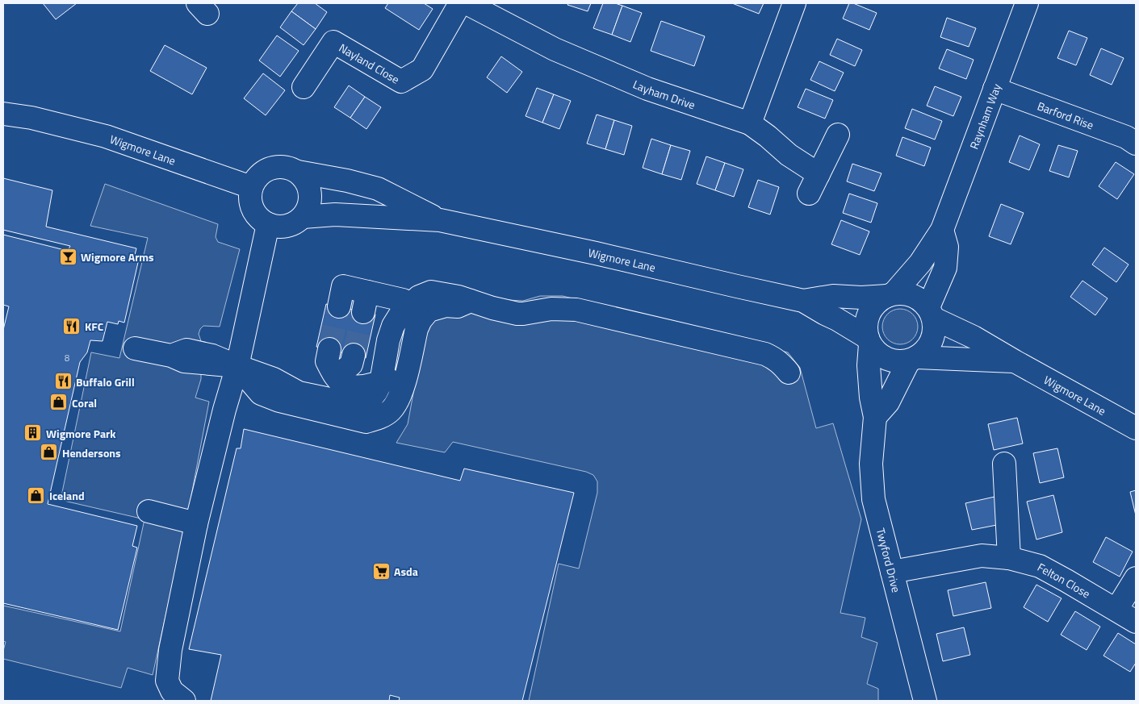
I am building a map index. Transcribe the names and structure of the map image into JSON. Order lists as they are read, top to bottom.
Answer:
{
  "streets": {
    "street": [
      "Nayland Close",
      "Layham Drive",
      "Barford Rise",
      "Raynham Way",
      "Wigmore Lane",
      "Twyford Drive",
      "Felton Close"
    ]
  },
  "crossings": [
    ["Barford Rise", "Raynham Way"],
    ["Raynham Way", "Wigmore Lane"],
    ["Raynham Way", "Twyford Drive"],
    ["Wigmore Lane", "Twyford Drive"],
    ["Twyford Drive", "Felton Close"]
  ],
  "places": {
    "bar": ["Wigmore Arms"],
    "restaurant": ["KFC", "Buffalo Grill"],
    "shop": ["Coral", "Hendersons", "Iceland"],
    "building": ["Wigmore Park"],
    "supermarket": ["Asda"]
  },
  "house_numbers": ["8"]
}
